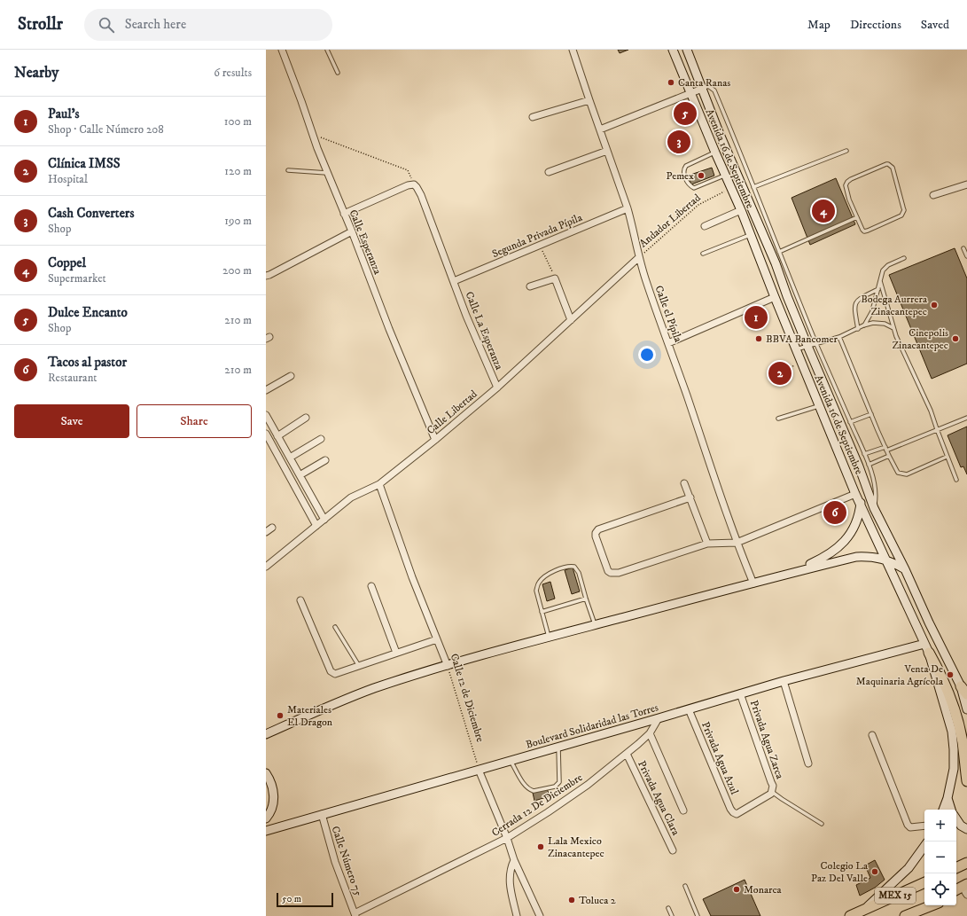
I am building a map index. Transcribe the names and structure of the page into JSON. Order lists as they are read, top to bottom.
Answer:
{
  "streets": {
    "main road": ["Avenida 16 de Septiembre", "Boulevard Solidaridad las Torres", "MEX 15"],
    "street": [
      "Segunda Privada Pípila",
      "Calle Esperanza",
      "Calle el Pípila",
      "Calle La Esperanza",
      "Calle Libertad",
      "Calle 12 de Diciembre",
      "Privada Agua Zarca",
      "Privada Agua Azul",
      "Privada Agua Clara",
      "Cerrada 12 De Diciembre",
      "Calle Número 75"
    ],
    "path": ["Andador Libertad"]
  },
  "crossings": [
    ["Avenida 16 de Septiembre", "Andador Libertad"],
    ["Avenida 16 de Septiembre", "Boulevard Solidaridad las Torres"],
    ["Andador Libertad", "Calle el Pípila"],
    ["Andador Libertad", "Calle Libertad"],
    ["Segunda Privada Pípila", "Calle el Pípila"],
    ["Segunda Privada Pípila", "Calle La Esperanza"],
    ["Calle Esperanza", "Calle Libertad"],
    ["Calle el Pípila", "Calle Libertad"],
    ["Calle La Esperanza", "Calle Libertad"],
    ["Calle Libertad", "Calle 12 de Diciembre"],
    ["Calle 12 de Diciembre", "Boulevard Solidaridad las Torres"],
    ["Boulevard Solidaridad las Torres", "Privada Agua Zarca"],
    ["Boulevard Solidaridad las Torres", "Privada Agua Azul"],
    ["Boulevard Solidaridad las Torres", "Cerrada 12 De Diciembre"],
    ["Boulevard Solidaridad las Torres", "Calle Número 75"],
    ["Privada Agua Zarca", "Privada Agua Azul"],
    ["Privada Agua Clara", "Cerrada 12 De Diciembre"],
    ["Cerrada 12 De Diciembre", "Calle Número 75"]
  ],
  "places": [
    "Canta Ranas",
    "Pemex",
    "Bodega Aurrera Zinacantepec",
    "BBVA Bancomer",
    "Cinepolis Zinacantepec",
    "Venta De Maquinaria Agrícola",
    "Materiales El Dragon",
    "Lala Mexico Zinacantepec",
    "Colegio La Paz Del Valle",
    "Monarca",
    "Toluca 2"
  ],
  "scale_bar": "50 m",
  "page": {
    "header": "Strollr",
    "search": "Search here",
    "nav": ["Map", "Directions", "Saved"],
    "heading": ["Nearby", "6 results"],
    "list": [
      {
        "mark": "1",
        "name": "Paul's",
        "note": "Shop · Calle Número 208",
        "value": "100 m"
      },
      {
        "mark": "2",
        "name": "Clínica IMSS",
        "note": "Hospital",
        "value": "120 m"
      },
      {
        "mark": "3",
        "name": "Cash Converters",
        "note": "Shop",
        "value": "190 m"
      },
      {
        "mark": "4",
        "name": "Coppel",
        "note": "Supermarket",
        "value": "200 m"
      },
      {
        "mark": "5",
        "name": "Dulce Encanto",
        "note": "Shop",
        "value": "210 m"
      },
      {
        "mark": "6",
        "name": "Tacos al pastor",
        "note": "Restaurant",
        "value": "210 m"
      }
    ],
    "pins": [
      "5",
      "3",
      "4",
      "1",
      "2",
      "6"
    ],
    "buttons": ["Save", "Share"],
    "map_buttons": ["+", "−"],
    "scale": "50 m"
  }
}
